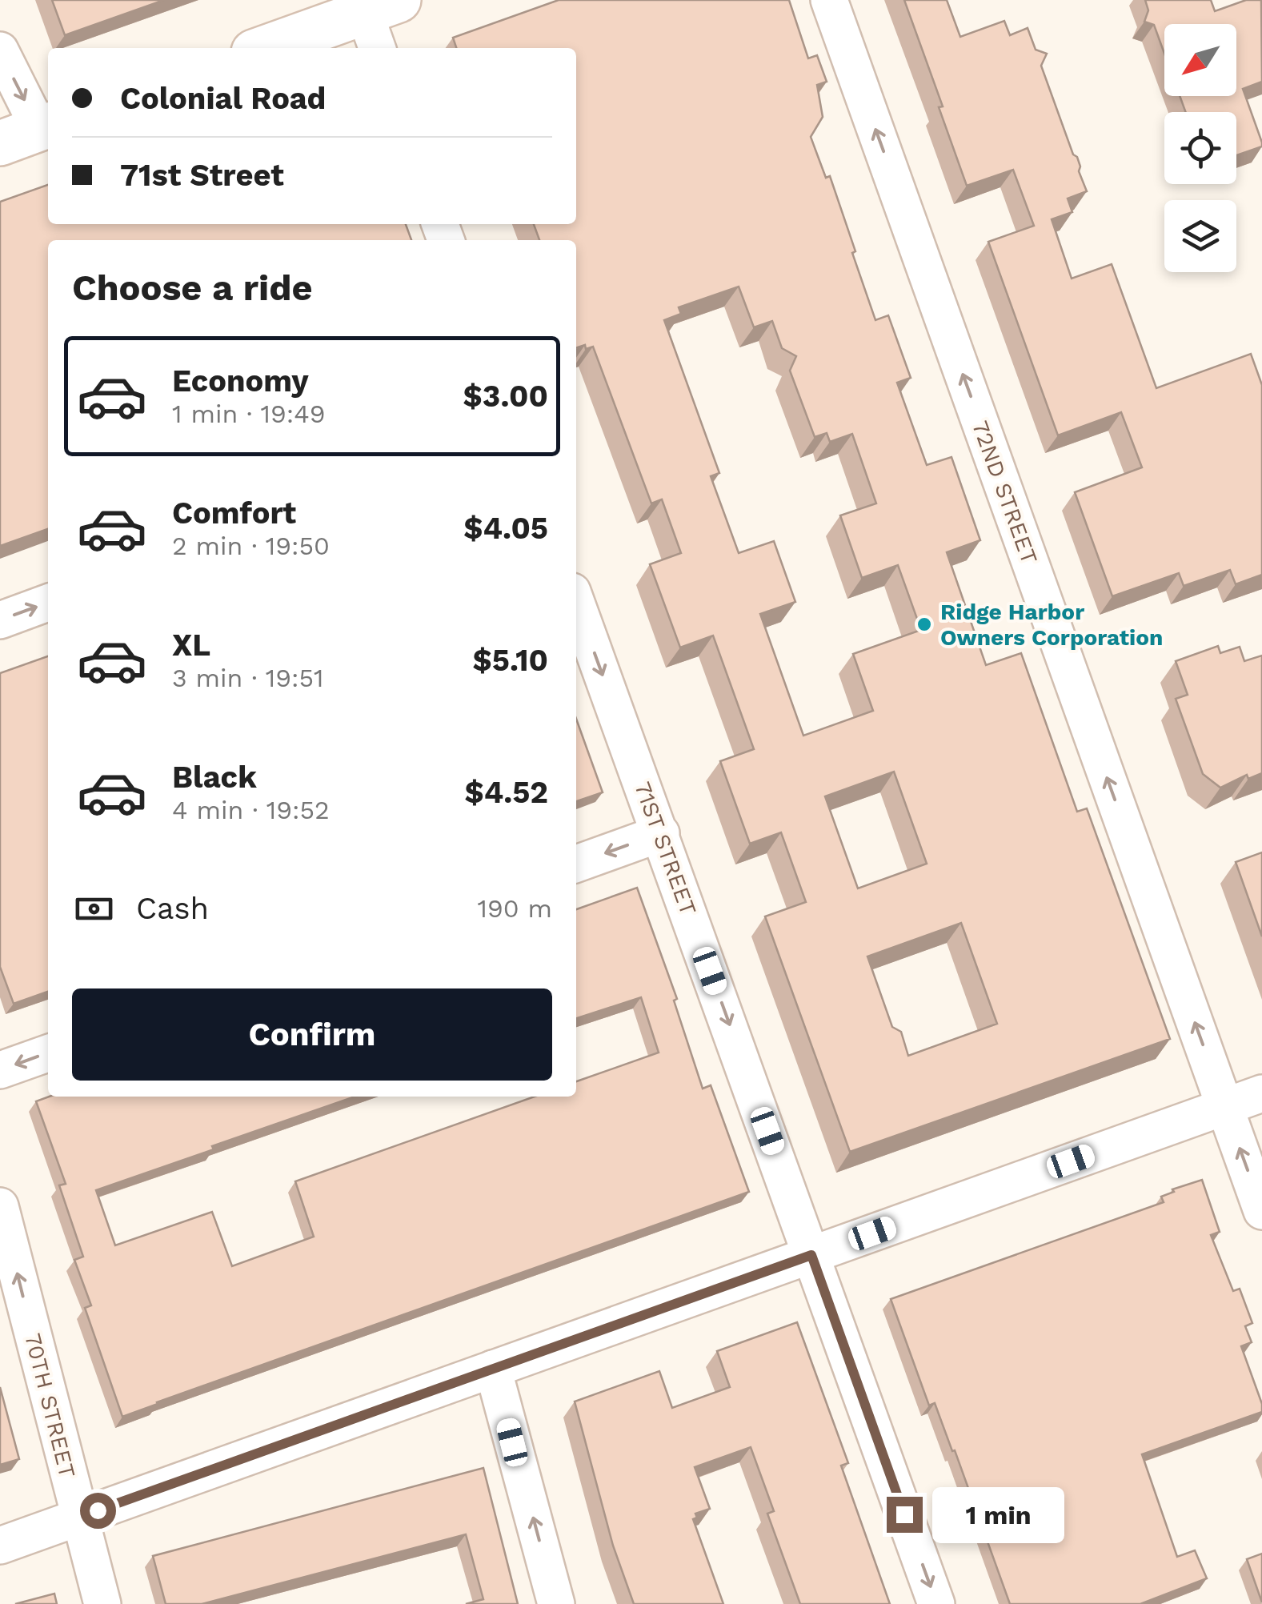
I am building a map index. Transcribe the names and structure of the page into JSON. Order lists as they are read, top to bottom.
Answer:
{
  "streets": {
    "street": ["72ND STREET", "71ST STREET", "70TH STREET"]
  },
  "one_way": ["72ND STREET", "71ST STREET", "70TH STREET"],
  "places": ["Ridge Harbor Owners Corporation"],
  "north": "bottom left",
  "page": {
    "banner": ["Colonial Road", "71st Street"],
    "heading": "Choose a ride",
    "list": [
      {
        "name": "Economy",
        "note": "1 min · 19:49",
        "value": "$3.00"
      },
      {
        "name": "Comfort",
        "note": "2 min · 19:50",
        "value": "$4.05"
      },
      {
        "name": "XL",
        "note": "3 min · 19:51",
        "value": "$5.10"
      },
      {
        "name": "Black",
        "note": "4 min · 19:52",
        "value": "$4.52"
      }
    ],
    "pay": ["Cash", "190 m"],
    "buttons": "Confirm",
    "bubble": "1 min"
  }
}
